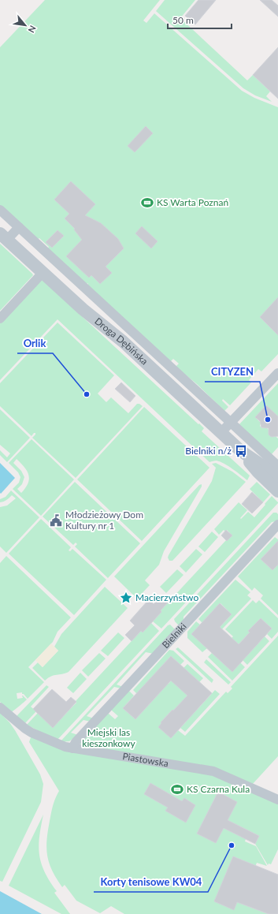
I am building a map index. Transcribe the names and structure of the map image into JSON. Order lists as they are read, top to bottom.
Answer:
{
  "streets": {
    "street": ["Droga Dębińska", "Bielniki", "Piastowska"]
  },
  "crossings": [
    ["Bielniki", "Piastowska"]
  ],
  "parks": ["Miejski las kieszonkowy"],
  "places": {
    "sports": ["KS Warta Poznań", "KS Czarna Kula"],
    "other": ["Orlik", "CITYZEN", "Korty tenisowe KW04"],
    "bus stop": ["Bielniki n/ż"],
    "public building": ["Młodzieżowy Dom Kultury nr 1"],
    "place": ["Macierzyństwo"]
  },
  "scale_bar": "50 m",
  "north": "bottom right"
}
